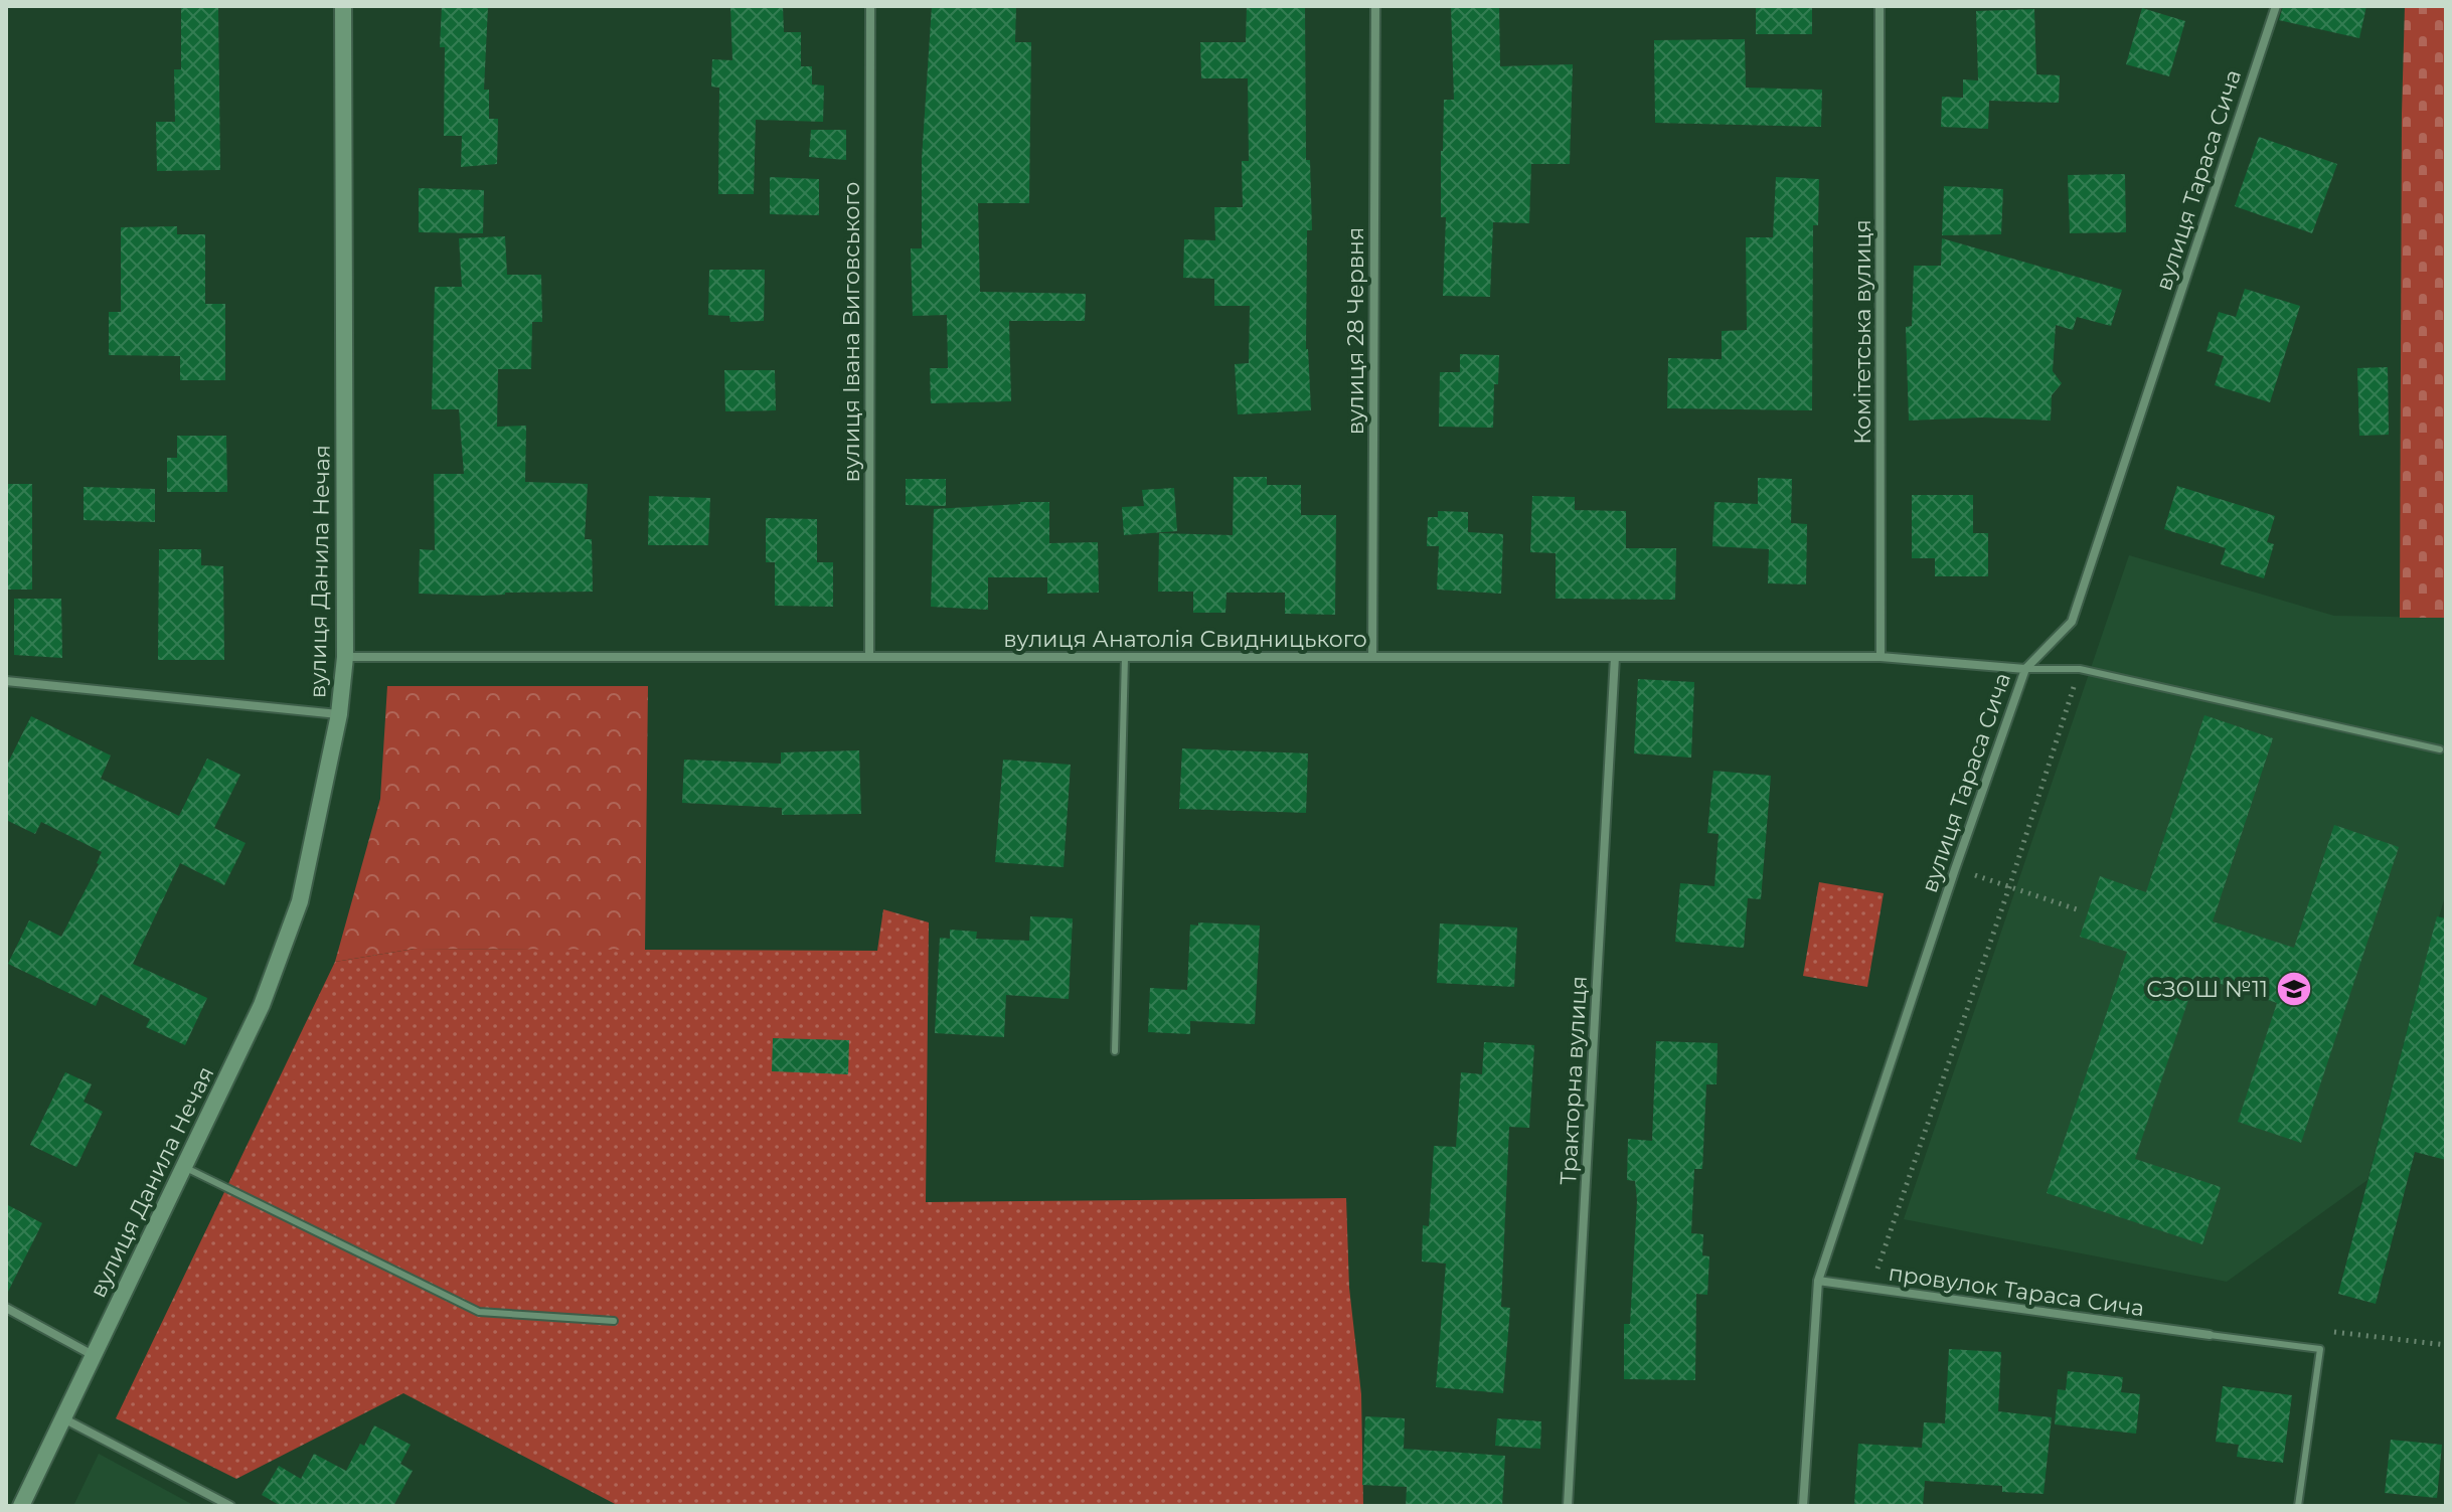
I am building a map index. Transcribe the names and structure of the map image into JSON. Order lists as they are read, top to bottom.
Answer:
{
  "streets": {
    "main road": ["вулиця Данила Нечая"],
    "street": [
      "вулиця Тараса Сича",
      "вулиця 28 Червня",
      "вулиця Івана Виговського",
      "Комітетська вулиця",
      "вулиця Анатолія Свидницького",
      "Тракторна вулиця",
      "провулок Тараса Сича"
    ]
  },
  "crossings": [
    ["вулиця Тараса Сича", "вулиця Анатолія Свидницького"],
    ["вулиця Тараса Сича", "провулок Тараса Сича"],
    ["вулиця 28 Червня", "вулиця Анатолія Свидницького"],
    ["вулиця Івана Виговського", "вулиця Анатолія Свидницького"],
    ["Комітетська вулиця", "вулиця Анатолія Свидницького"],
    ["вулиця Данила Нечая", "вулиця Анатолія Свидницького"],
    ["вулиця Анатолія Свидницького", "Тракторна вулиця"]
  ],
  "places": {
    "school or university": ["СЗОШ №11"]
  }
}
